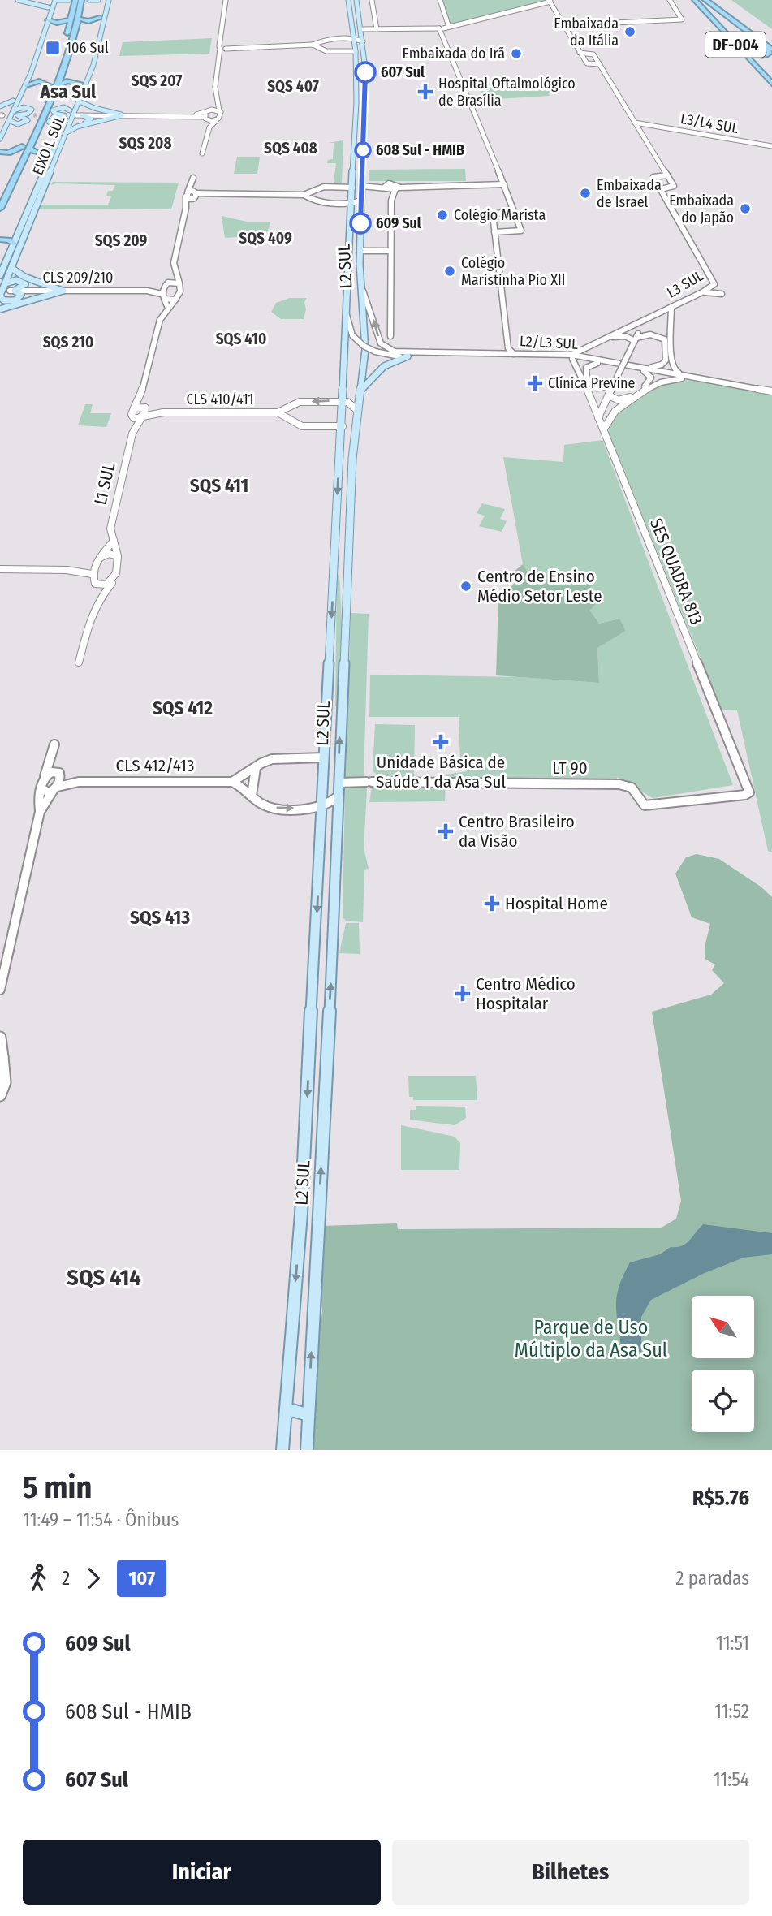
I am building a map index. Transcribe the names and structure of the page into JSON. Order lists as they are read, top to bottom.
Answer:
{
  "streets": {
    "highway": ["DF-004"],
    "main road": ["EIXO L SUL", "L2 SUL"],
    "street": [
      "L3/L4 SUL",
      "CLS 209/210",
      "L3 SUL",
      "L2/L3 SUL",
      "CLS 410/411",
      "L1 SUL",
      "SES QUADRA 813",
      "CLS 412/413",
      "LT 90"
    ]
  },
  "crossings": [
    ["L2 SUL", "L2/L3 SUL"],
    ["L2 SUL", "LT 90"],
    ["L3 SUL", "L2/L3 SUL"],
    ["L3 SUL", "SES QUADRA 813"],
    ["L2/L3 SUL", "SES QUADRA 813"],
    ["CLS 410/411", "L1 SUL"],
    ["SES QUADRA 813", "LT 90"]
  ],
  "districts": [
    "SQS 207",
    "SQS 407",
    "Asa Sul",
    "SQS 208",
    "SQS 408",
    "SQS 409",
    "SQS 209",
    "SQS 410",
    "SQS 210",
    "SQS 411",
    "SQS 412",
    "SQS 413",
    "SQS 414"
  ],
  "parks": ["Parque de Uso Múltiplo da Asa Sul"],
  "places": {
    "other": [
      "Embaixada da Itália",
      "Embaixada do Irã",
      "607 Sul",
      "608 Sul - HMIB",
      "Embaixada de Israel",
      "Embaixada do Japão",
      "Colégio Marista",
      "609 Sul",
      "Colégio Maristinha Pio XII",
      "Centro de Ensino Médio Setor Leste"
    ],
    "transit": ["106 Sul"],
    "health": [
      "Hospital Oftalmológico de Brasília",
      "Clínica Previne",
      "Unidade Básica de Saúde 1 da Asa Sul",
      "Centro Brasileiro da Visão",
      "Hospital Home",
      "Centro Médico Hospitalar"
    ]
  },
  "lines": ["bus line 107"],
  "north": "top left",
  "page": {
    "heading": ["5 min", "11:49 – 11:54 · Ônibus", "R$5.76"],
    "legs": ["2", "107", "2 paradas"],
    "list": [
      {
        "name": "609 Sul",
        "value": "11:51"
      },
      {
        "name": "608 Sul - HMIB",
        "value": "11:52"
      },
      {
        "name": "607 Sul",
        "value": "11:54"
      }
    ],
    "buttons": ["Iniciar", "Bilhetes"]
  }
}
